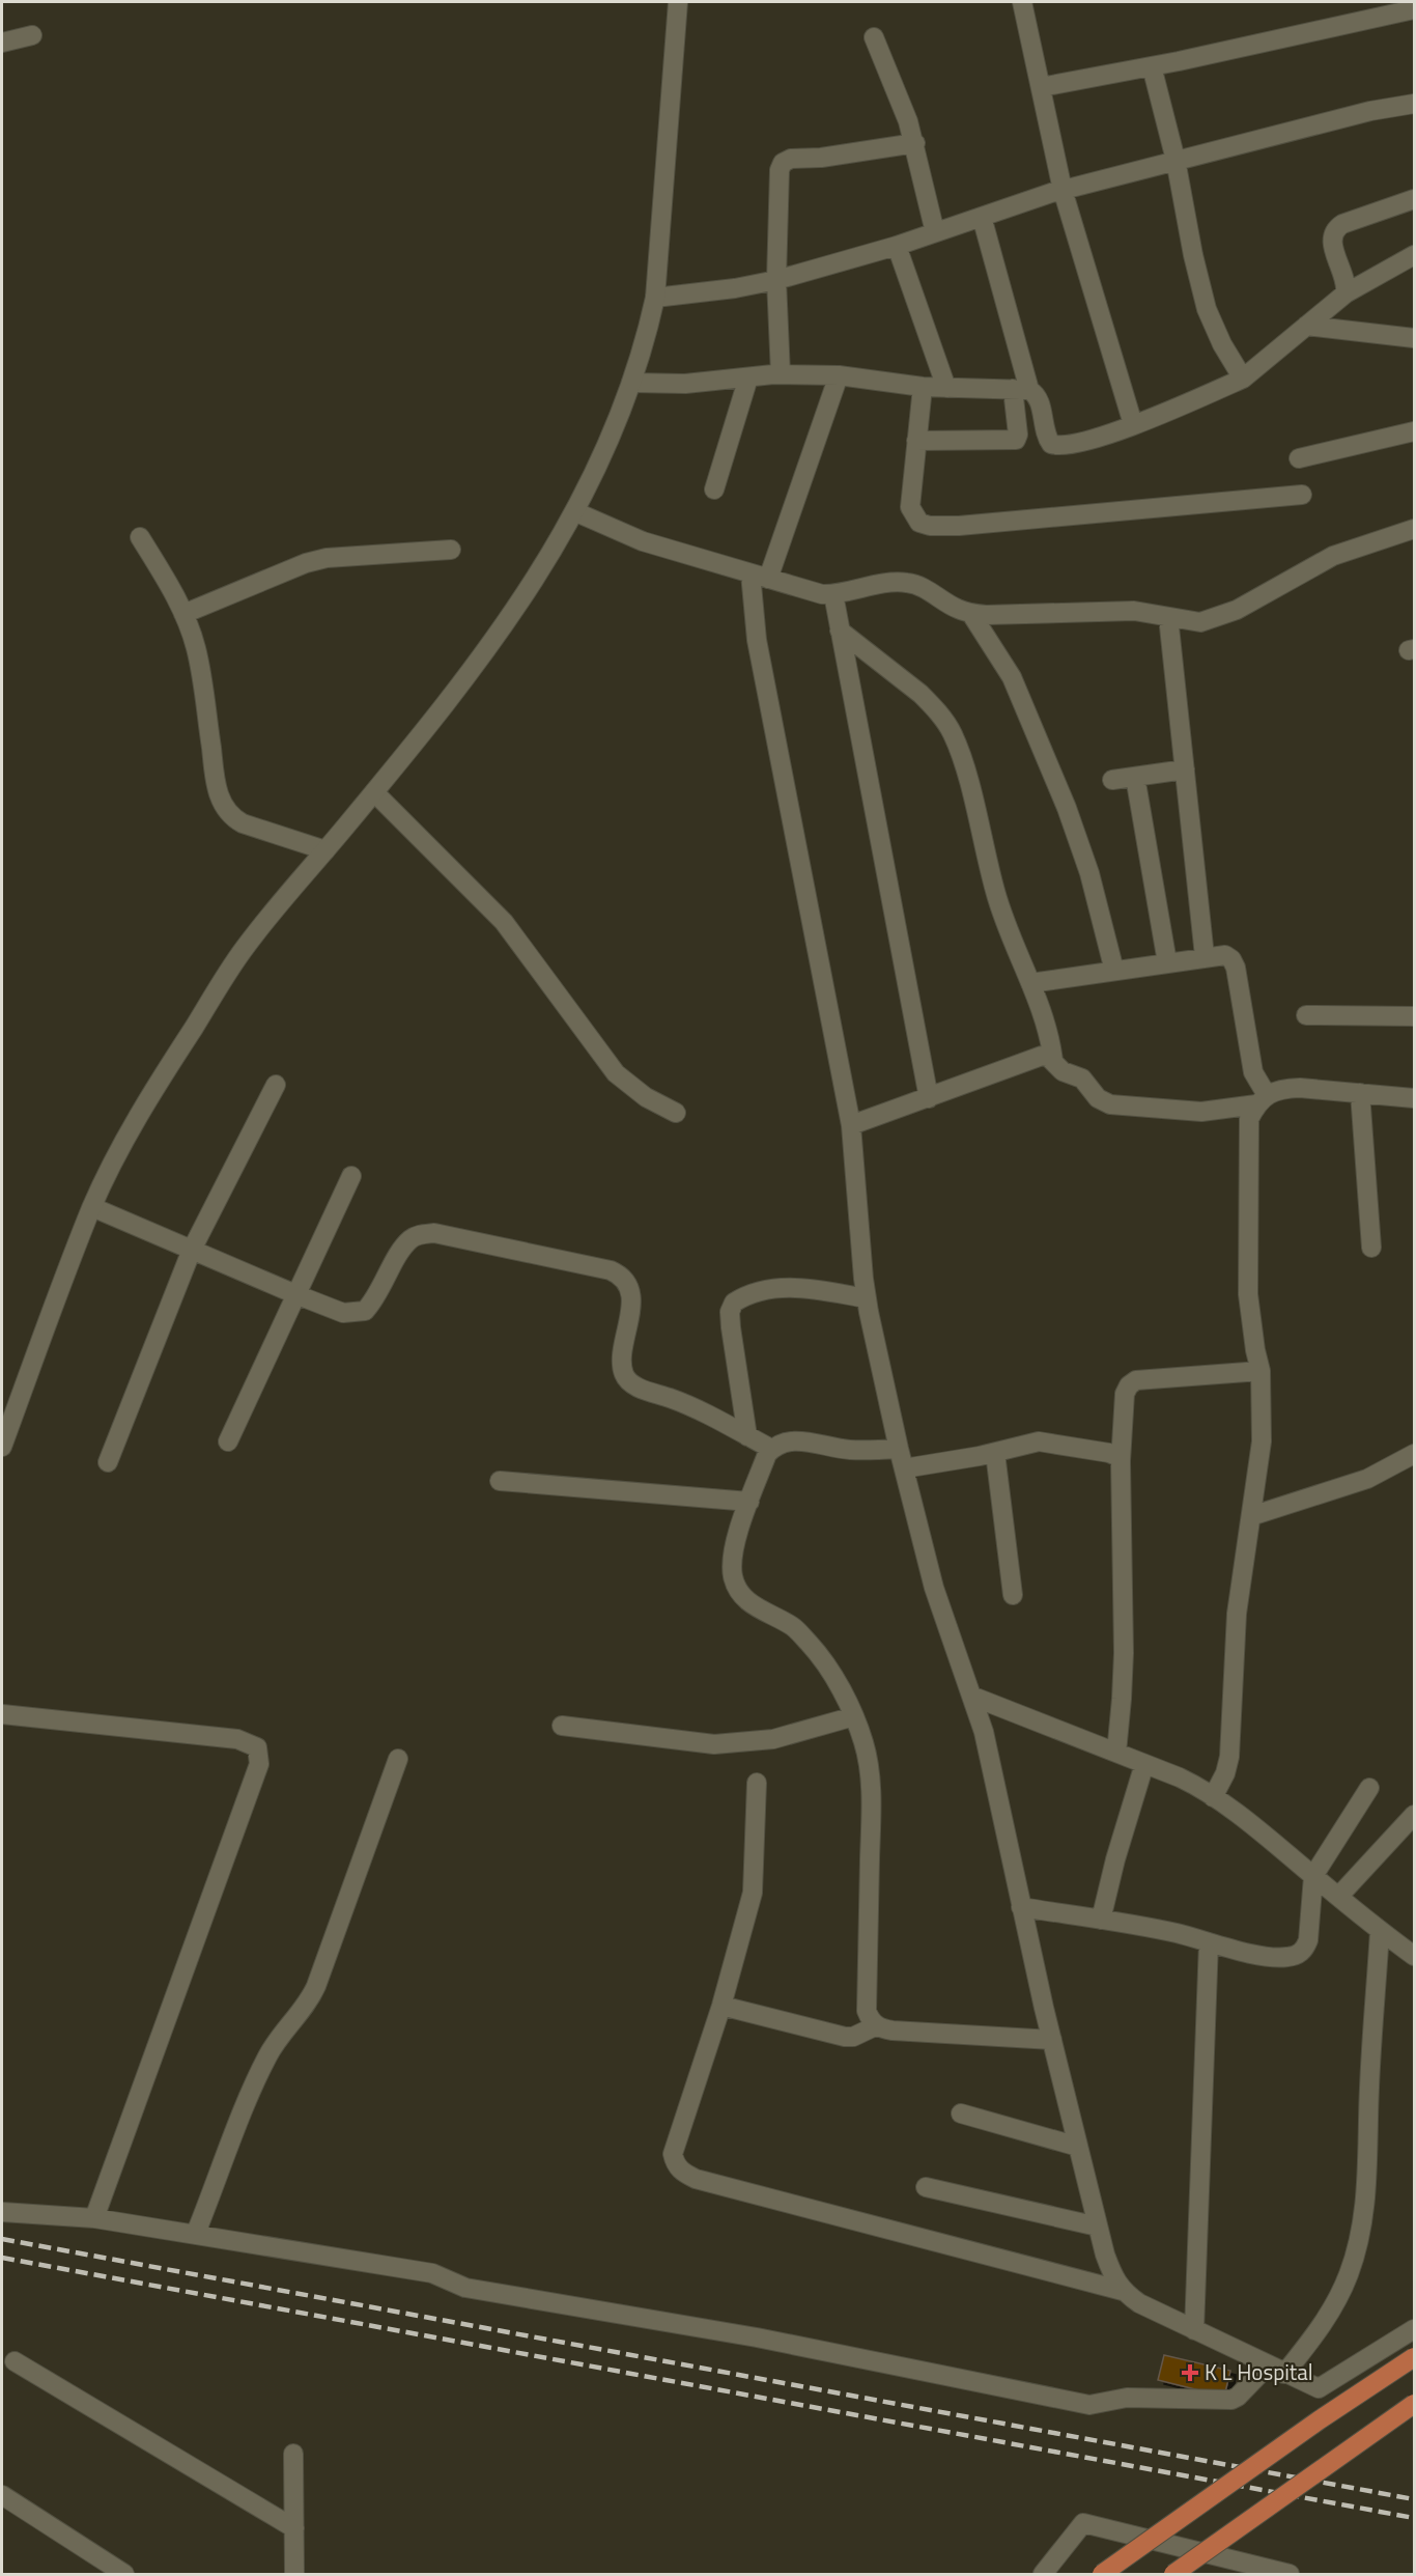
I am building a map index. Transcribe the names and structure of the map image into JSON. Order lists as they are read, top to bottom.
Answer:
{
  "places": {
    "health": ["K L Hospital"]
  }
}
